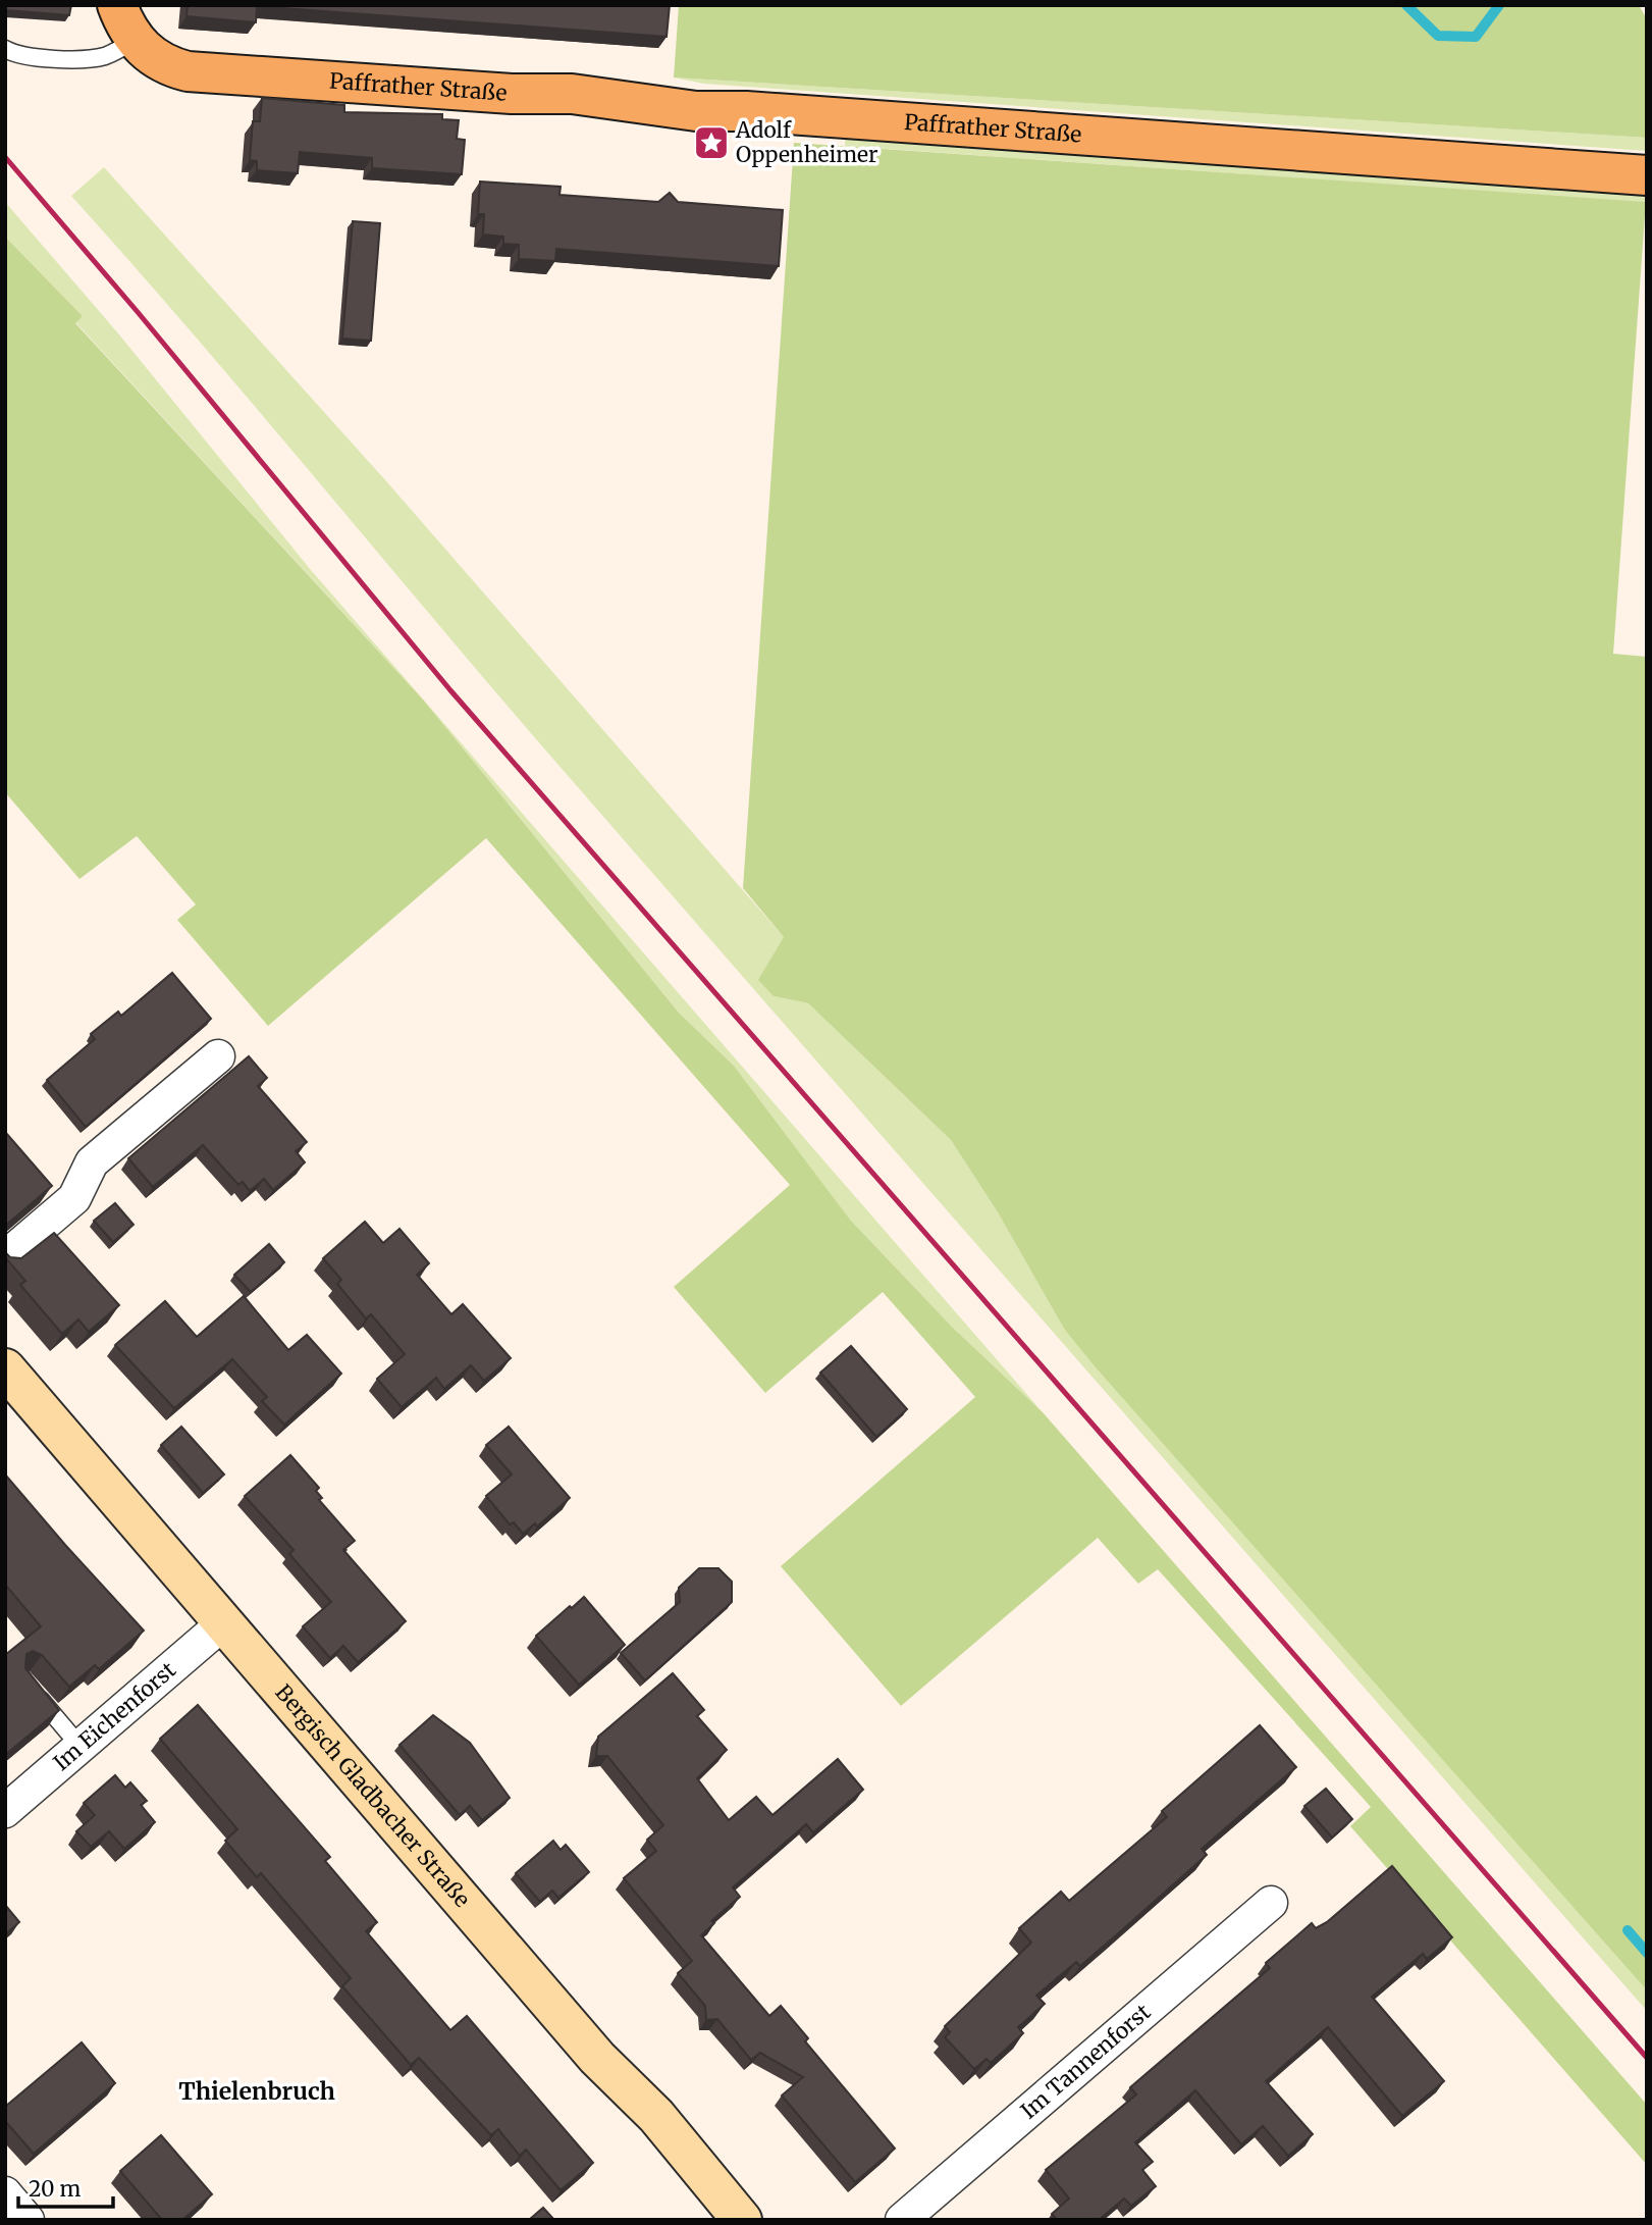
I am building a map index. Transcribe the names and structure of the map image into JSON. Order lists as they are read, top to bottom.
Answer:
{
  "streets": {
    "main road": ["Paffrather Straße", "Bergisch Gladbacher Straße"],
    "street": ["Im Eichenforst", "Im Tannenforst"]
  },
  "crossings": [
    ["Im Eichenforst", "Bergisch Gladbacher Straße"]
  ],
  "districts": ["Thielenbruch"],
  "places": {
    "place": ["Adolf Oppenheimer"]
  },
  "scale_bar": "20 m"
}
